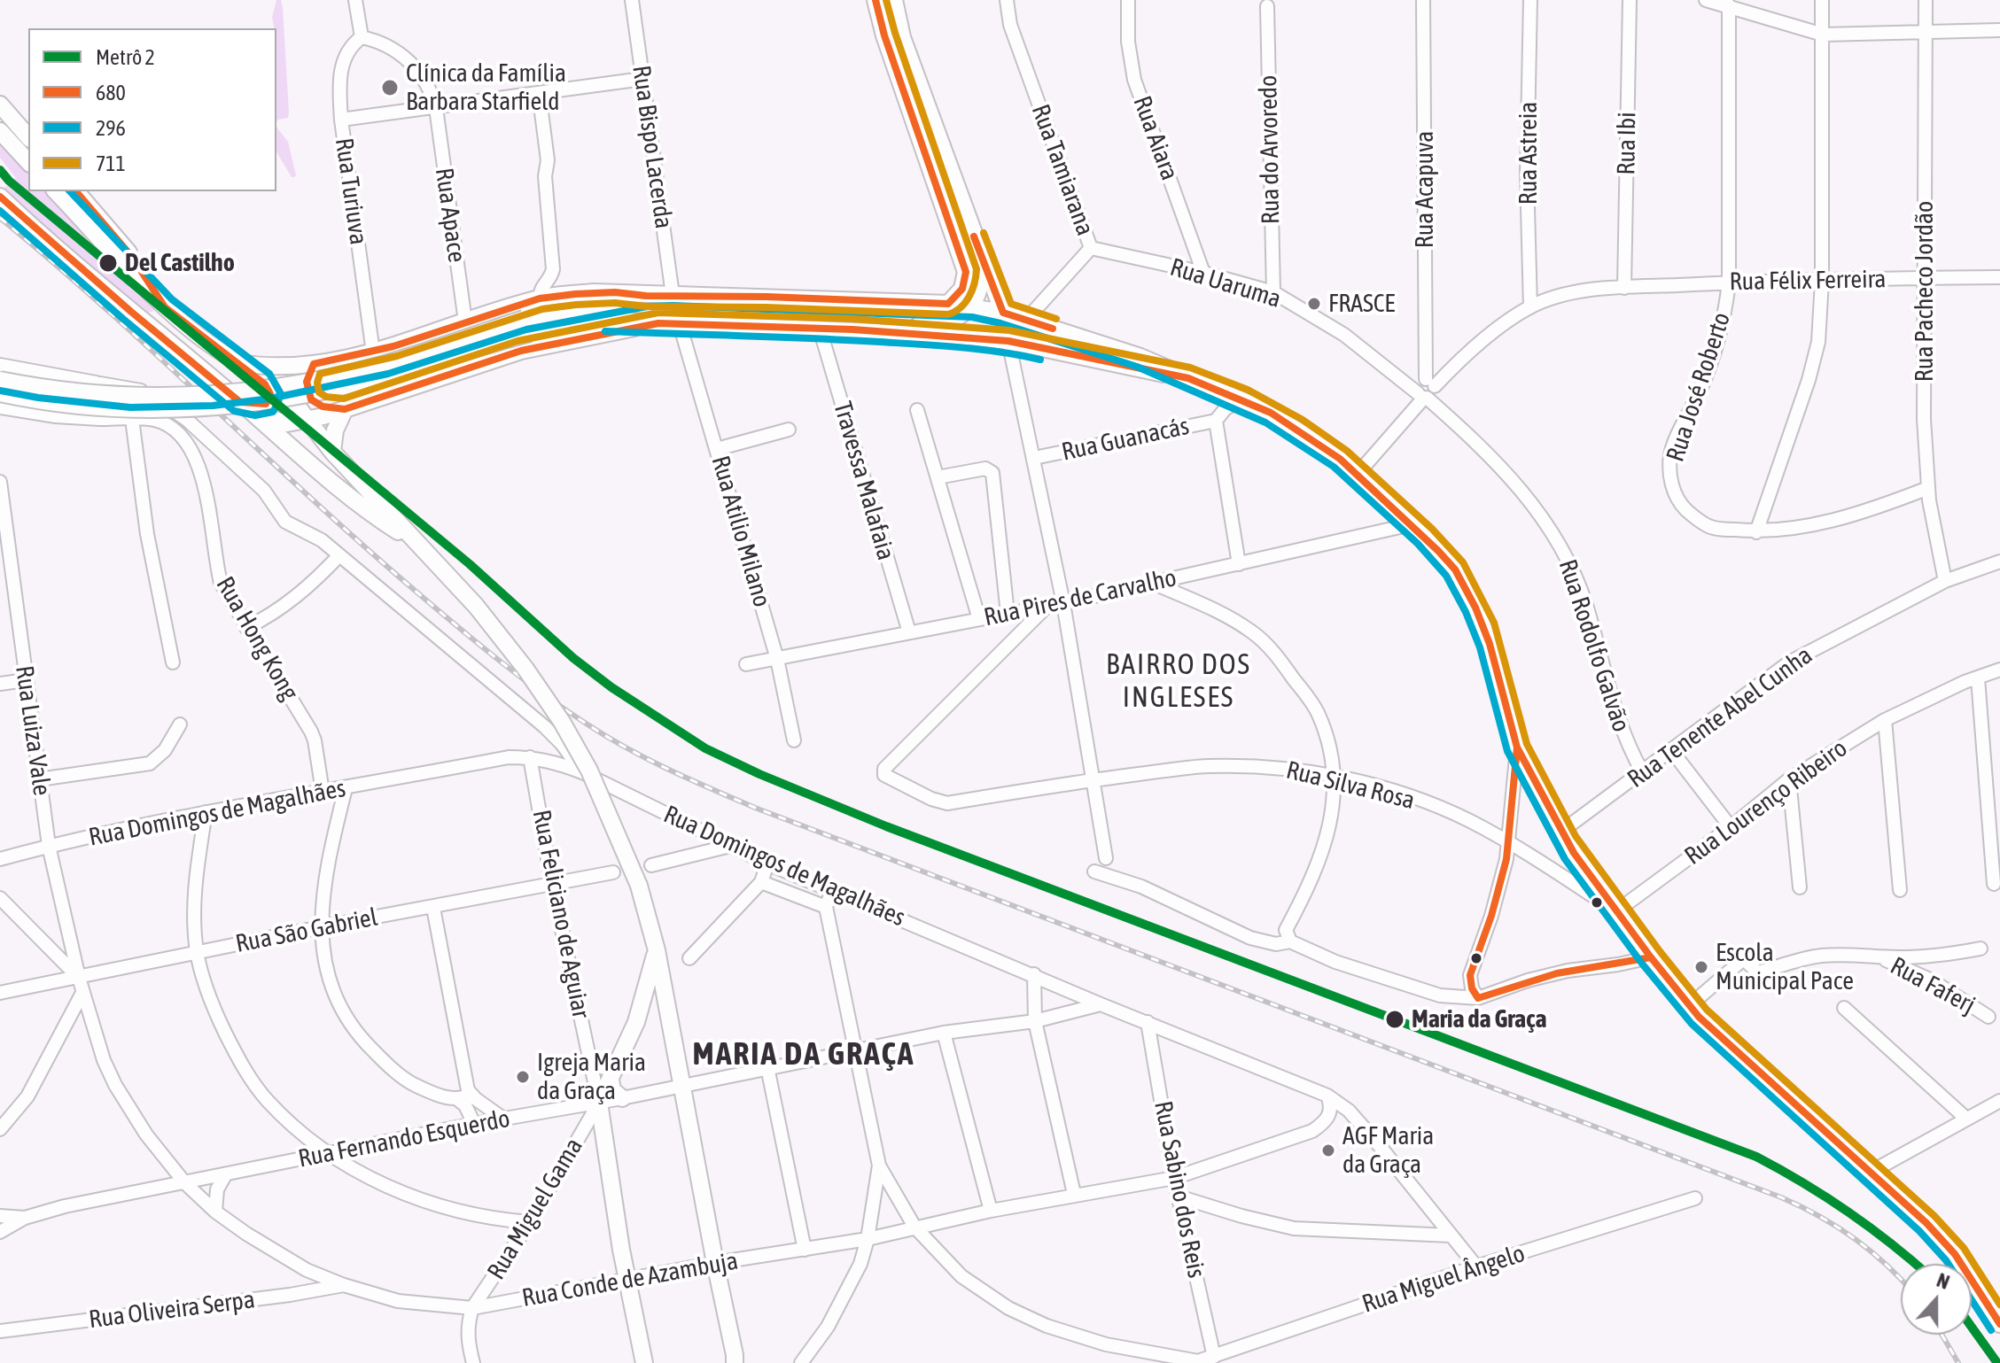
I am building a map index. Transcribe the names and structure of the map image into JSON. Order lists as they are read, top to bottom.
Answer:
{
  "streets": {
    "main road": ["Rua Feliciano de Aguiar", "Rua Miguel Gama"],
    "street": [
      "Rua Aiara",
      "Rua Ibi",
      "Rua Bispo Lacerda",
      "Rua do Arvoredo",
      "Rua Astreia",
      "Rua Tamiarana",
      "Rua Acapuva",
      "Rua Turiuva",
      "Rua Apace",
      "Rua Félix Ferreira",
      "Rua Uaruma",
      "Rua Pacheco Jordão",
      "Rua José Roberto",
      "Rua Guanacás",
      "Travessa Malafaia",
      "Rua Atilio Milano",
      "Rua Pires de Carvalho",
      "Rua Hong Kong",
      "Rua Rodolfo Galvão",
      "Rua Tenente Abel Cunha",
      "Rua Luiza Vale",
      "Rua Silva Rosa",
      "Rua Lourenço Ribeiro",
      "Rua Domingos de Magalhães",
      "Rua São Gabriel",
      "Rua Faferj",
      "Rua Fernando Esquerdo",
      "Rua Sabino dos Reis",
      "Rua Miguel Ângelo",
      "Rua Conde de Azambuja",
      "Rua Oliveira Serpa"
    ]
  },
  "crossings": [
    ["Rua Aiara", "Rua Uaruma"],
    ["Rua Ibi", "Rua Félix Ferreira"],
    ["Rua do Arvoredo", "Rua Uaruma"],
    ["Rua Astreia", "Rua Félix Ferreira"],
    ["Rua Tamiarana", "Rua Uaruma"],
    ["Rua Acapuva", "Rua Félix Ferreira"],
    ["Rua Turiuva", "Rua Apace"],
    ["Rua Félix Ferreira", "Rua Uaruma"],
    ["Rua Félix Ferreira", "Rua Pacheco Jordão"],
    ["Rua Félix Ferreira", "Rua José Roberto"],
    ["Rua Félix Ferreira", "Rua Rodolfo Galvão"],
    ["Rua Uaruma", "Rua Rodolfo Galvão"],
    ["Rua Pacheco Jordão", "Rua José Roberto"],
    ["Rua Pacheco Jordão", "Rua Tenente Abel Cunha"],
    ["Travessa Malafaia", "Rua Pires de Carvalho"],
    ["Rua Atilio Milano", "Rua Pires de Carvalho"],
    ["Rua Pires de Carvalho", "Rua Silva Rosa"],
    ["Rua Hong Kong", "Rua Domingos de Magalhães"],
    ["Rua Rodolfo Galvão", "Rua Tenente Abel Cunha"],
    ["Rua Luiza Vale", "Rua Domingos de Magalhães"],
    ["Rua Luiza Vale", "Rua São Gabriel"],
    ["Rua Luiza Vale", "Rua Conde de Azambuja"],
    ["Rua Silva Rosa", "Rua Lourenço Ribeiro"],
    ["Rua Domingos de Magalhães", "Rua Feliciano de Aguiar"],
    ["Rua Domingos de Magalhães", "Rua Fernando Esquerdo"],
    ["Rua Domingos de Magalhães", "Rua Sabino dos Reis"],
    ["Rua Domingos de Magalhães", "Rua Miguel Ângelo"],
    ["Rua Domingos de Magalhães", "Rua Conde de Azambuja"],
    ["Rua Feliciano de Aguiar", "Rua São Gabriel"],
    ["Rua Feliciano de Aguiar", "Rua Fernando Esquerdo"],
    ["Rua Feliciano de Aguiar", "Rua Miguel Gama"],
    ["Rua Feliciano de Aguiar", "Rua Conde de Azambuja"],
    ["Rua São Gabriel", "Rua Conde de Azambuja"],
    ["Rua Fernando Esquerdo", "Rua Miguel Gama"],
    ["Rua Fernando Esquerdo", "Rua Conde de Azambuja"],
    ["Rua Sabino dos Reis", "Rua Miguel Ângelo"],
    ["Rua Sabino dos Reis", "Rua Conde de Azambuja"],
    ["Rua Miguel Gama", "Rua Conde de Azambuja"],
    ["Rua Conde de Azambuja", "Rua Oliveira Serpa"]
  ],
  "districts": ["BAIRRO DOS INGLESES", "MARIA DA GRAÇA"],
  "places": [
    "Clínica da Família Barbara Starfield",
    "Del Castilho",
    "FRASCE",
    "Escola Municipal Pace",
    "Maria da Graça",
    "Igreja Maria da Graça",
    "AGF Maria da Graça"
  ],
  "lines": [
    "transit line 680",
    "transit line 711",
    "metro line 2",
    "transit line 296"
  ],
  "legend": [
    "Metrô 2",
    "680",
    "296",
    "711"
  ],
  "north": "top"
}
